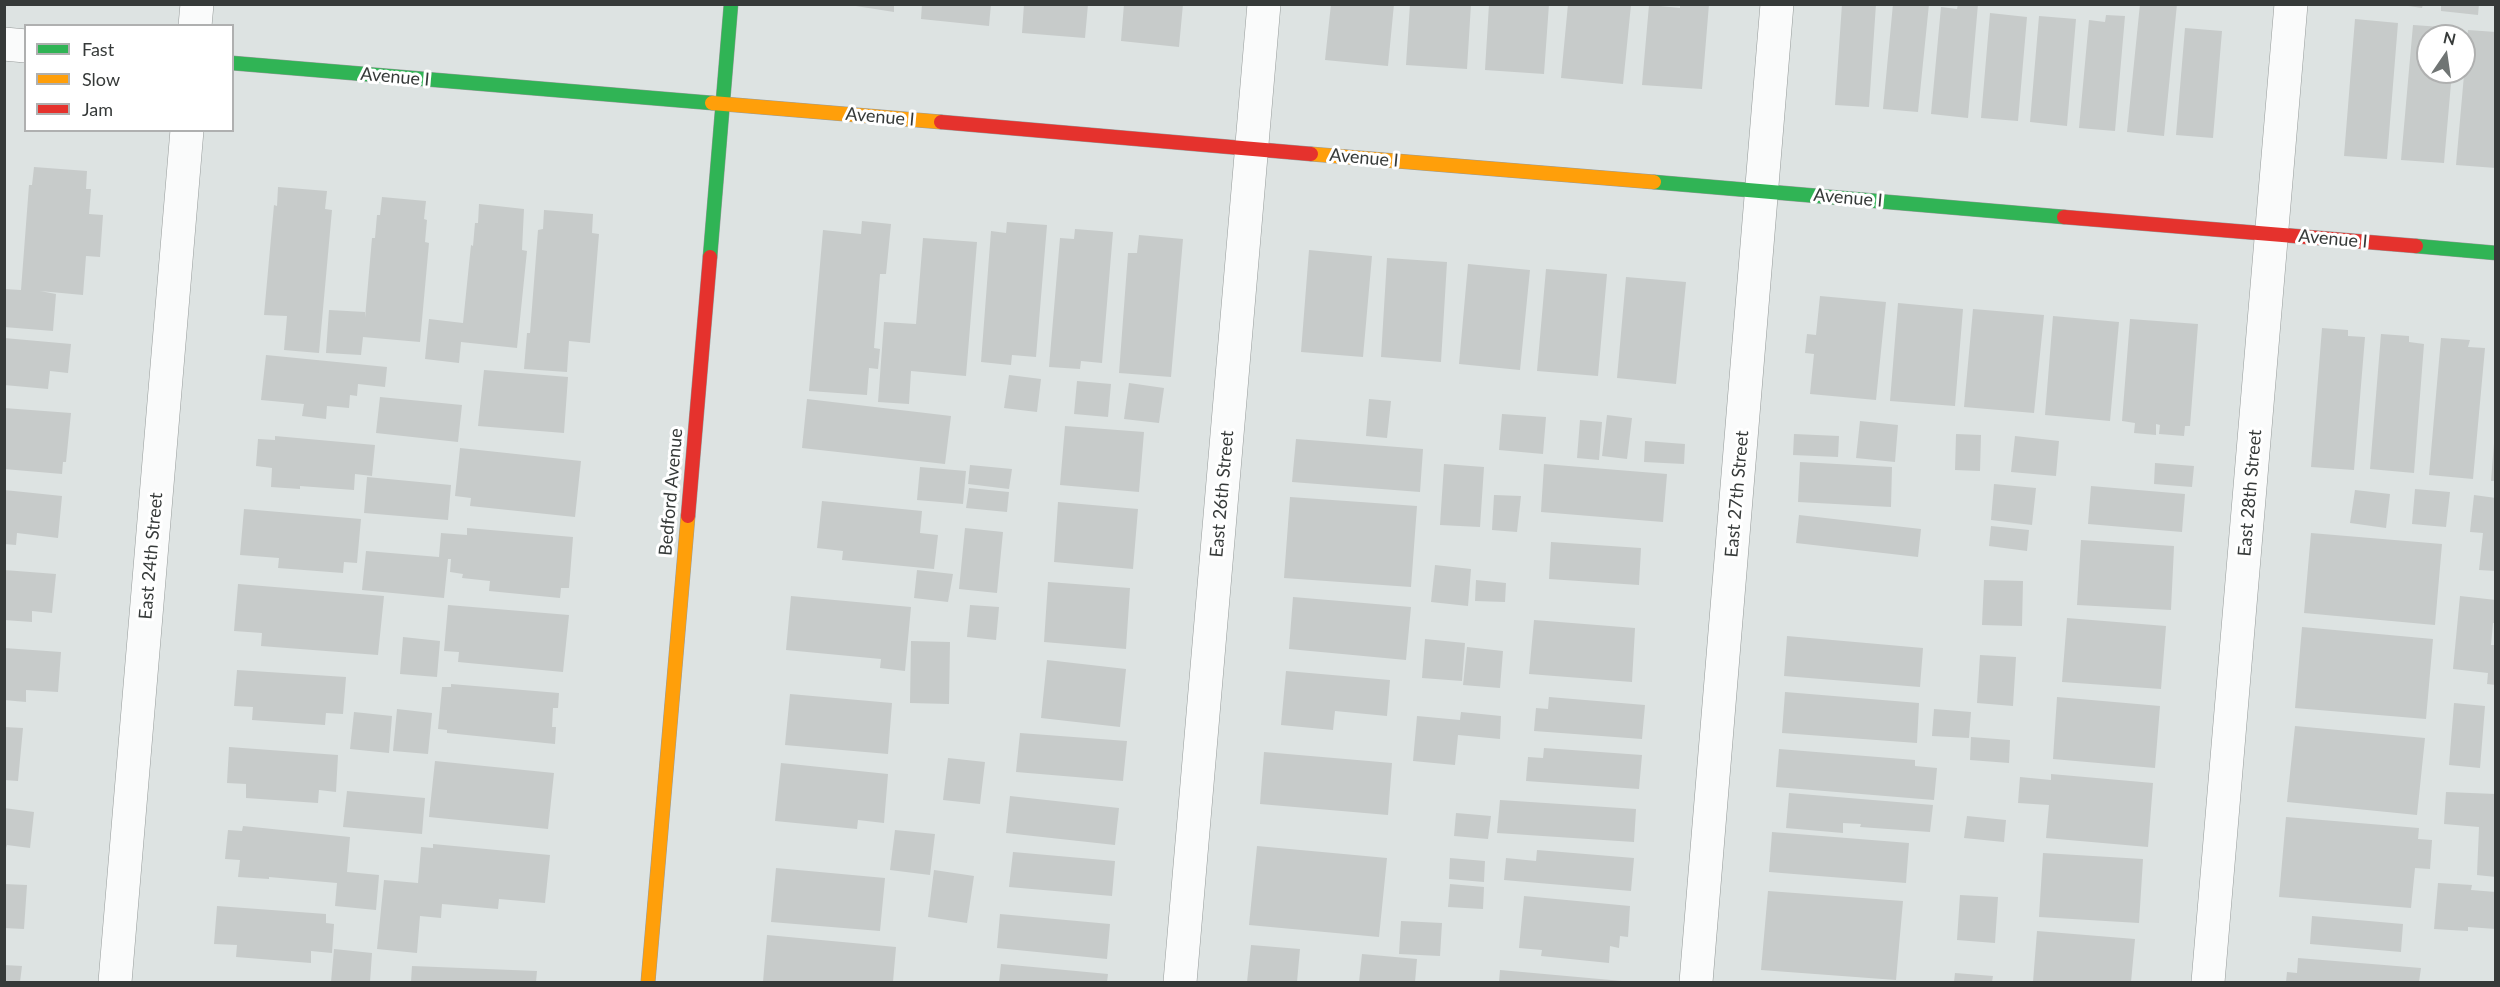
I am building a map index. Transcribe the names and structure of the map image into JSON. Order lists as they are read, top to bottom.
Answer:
{
  "streets": {
    "street": [
      "Avenue I",
      "Bedford Avenue",
      "East 28th Street",
      "East 26th Street",
      "East 27th Street",
      "East 24th Street"
    ]
  },
  "crossings": [
    ["Avenue I", "Bedford Avenue"],
    ["Avenue I", "East 28th Street"],
    ["Avenue I", "East 26th Street"],
    ["Avenue I", "East 27th Street"]
  ],
  "legend": ["Fast", "Slow", "Jam"],
  "north": "top"
}
